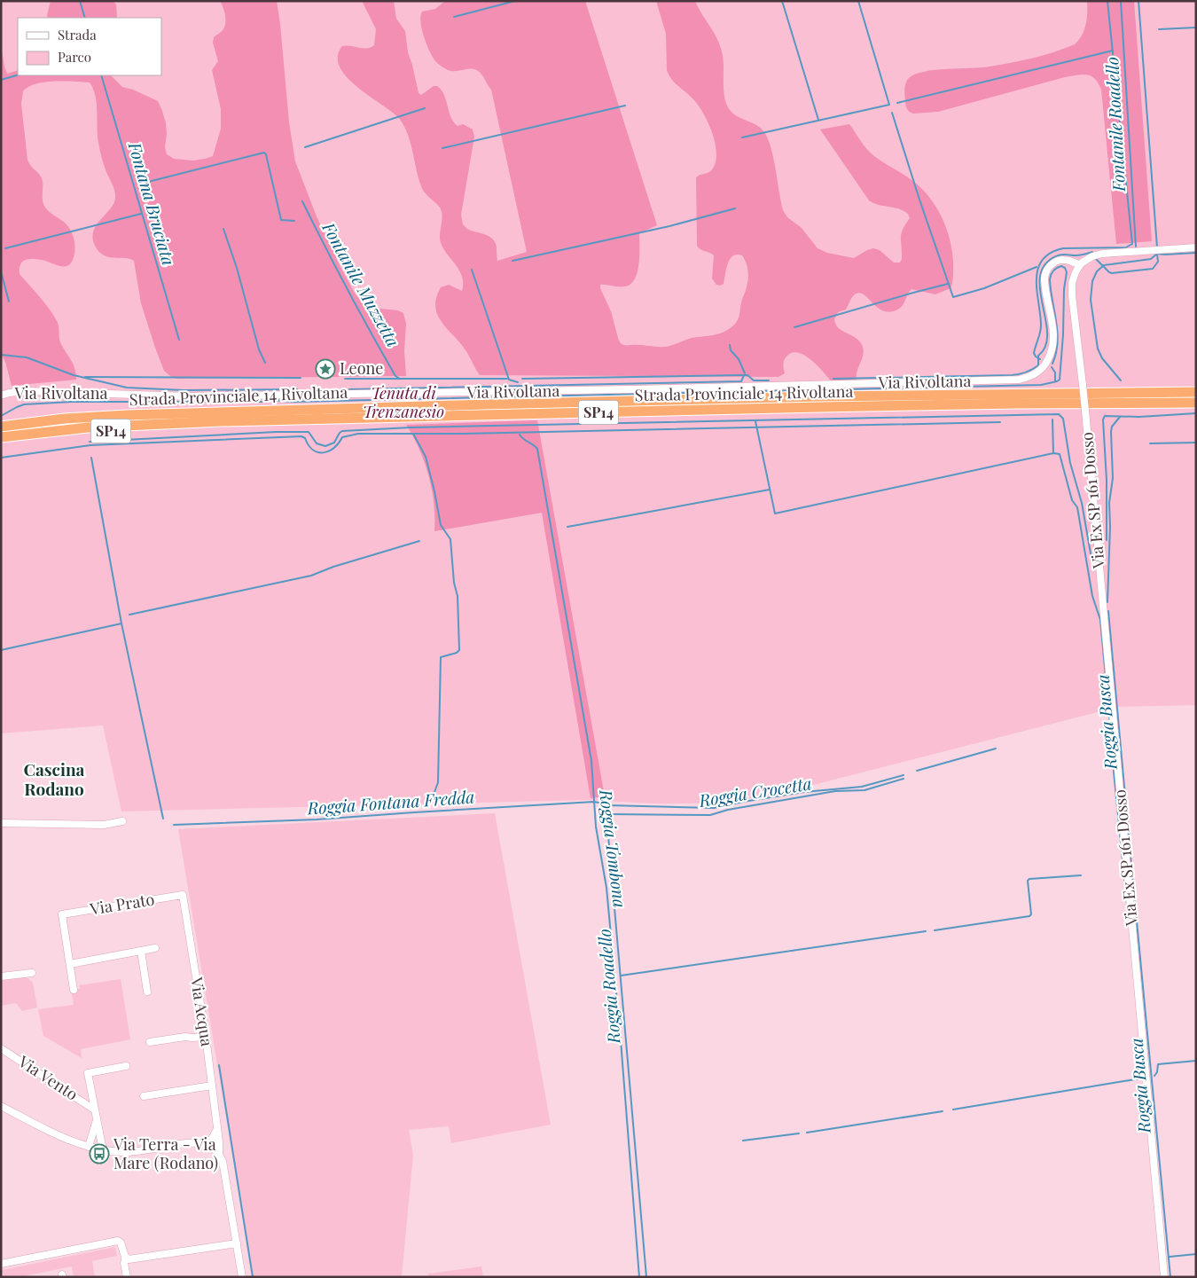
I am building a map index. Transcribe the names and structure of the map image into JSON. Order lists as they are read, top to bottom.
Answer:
{
  "streets": {
    "highway": ["Strada Provinciale 14 Rivoltana", "SP14"],
    "street": [
      "Via Rivoltana",
      "Via Ex SP 161 Dosso",
      "Via Prato",
      "Via Acqua",
      "Via Vento"
    ]
  },
  "crossings": [
    ["Via Rivoltana", "Via Ex SP 161 Dosso"],
    ["Strada Provinciale 14 Rivoltana", "SP14"],
    ["Via Prato", "Via Acqua"]
  ],
  "districts": ["Cascina Rodano"],
  "water": [
    "Fontanile Roadello",
    "Fontana Bruciata",
    "Fontanile Muzzetta",
    "Roggia Busca",
    "Roggia Crocetta",
    "Roggia Fontana Fredda",
    "Roggia Tombona",
    "Roggia Roadello"
  ],
  "parks": ["Tenuta di Trenzanesio"],
  "places": {
    "place": ["Leone"],
    "bus stop": ["Via Terra - Via Mare (Rodano)"]
  },
  "legend": ["Strada", "Parco"]
}
